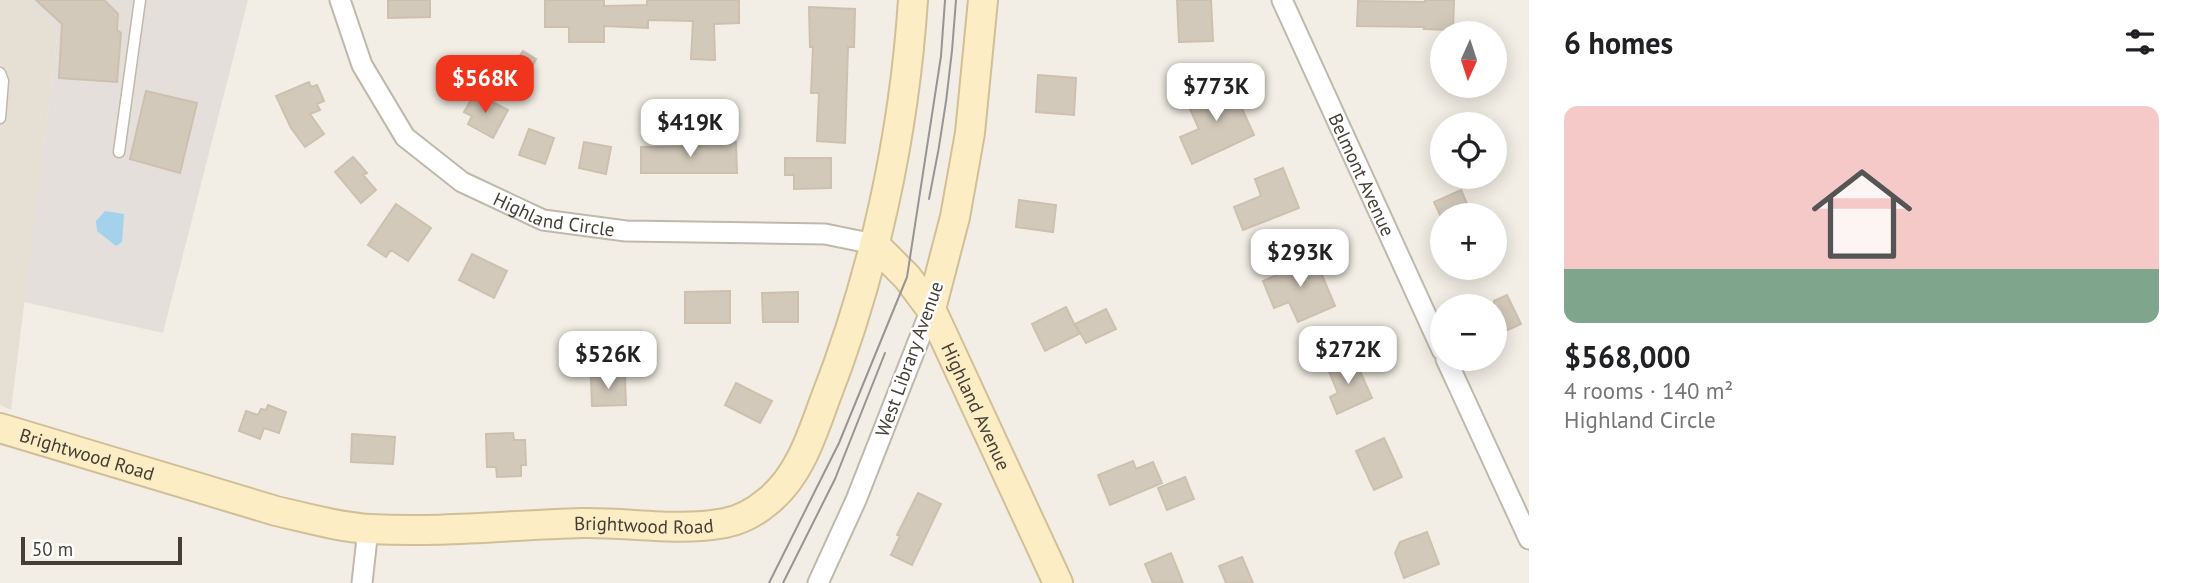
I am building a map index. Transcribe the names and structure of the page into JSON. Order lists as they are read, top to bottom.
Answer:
{
  "streets": {
    "street": [
      "Belmont Avenue",
      "Highland Circle",
      "West Library Avenue",
      "Highland Avenue",
      "Brightwood Road"
    ]
  },
  "crossings": [
    ["Highland Circle", "Highland Avenue"],
    ["Highland Circle", "Brightwood Road"],
    ["West Library Avenue", "Highland Avenue"],
    ["Highland Avenue", "Brightwood Road"]
  ],
  "scale_bar": "50 m",
  "north": "bottom",
  "page": {
    "heading": "6 homes",
    "map_buttons": ["+", "−"],
    "price": [
      "$568K",
      "$773K",
      "$419K",
      "$293K",
      "$272K",
      "$526K"
    ],
    "list": [
      {
        "name": "$568,000",
        "note": "4 rooms · 140 m² · Highland Circle"
      }
    ],
    "scale": "50 m"
  }
}
